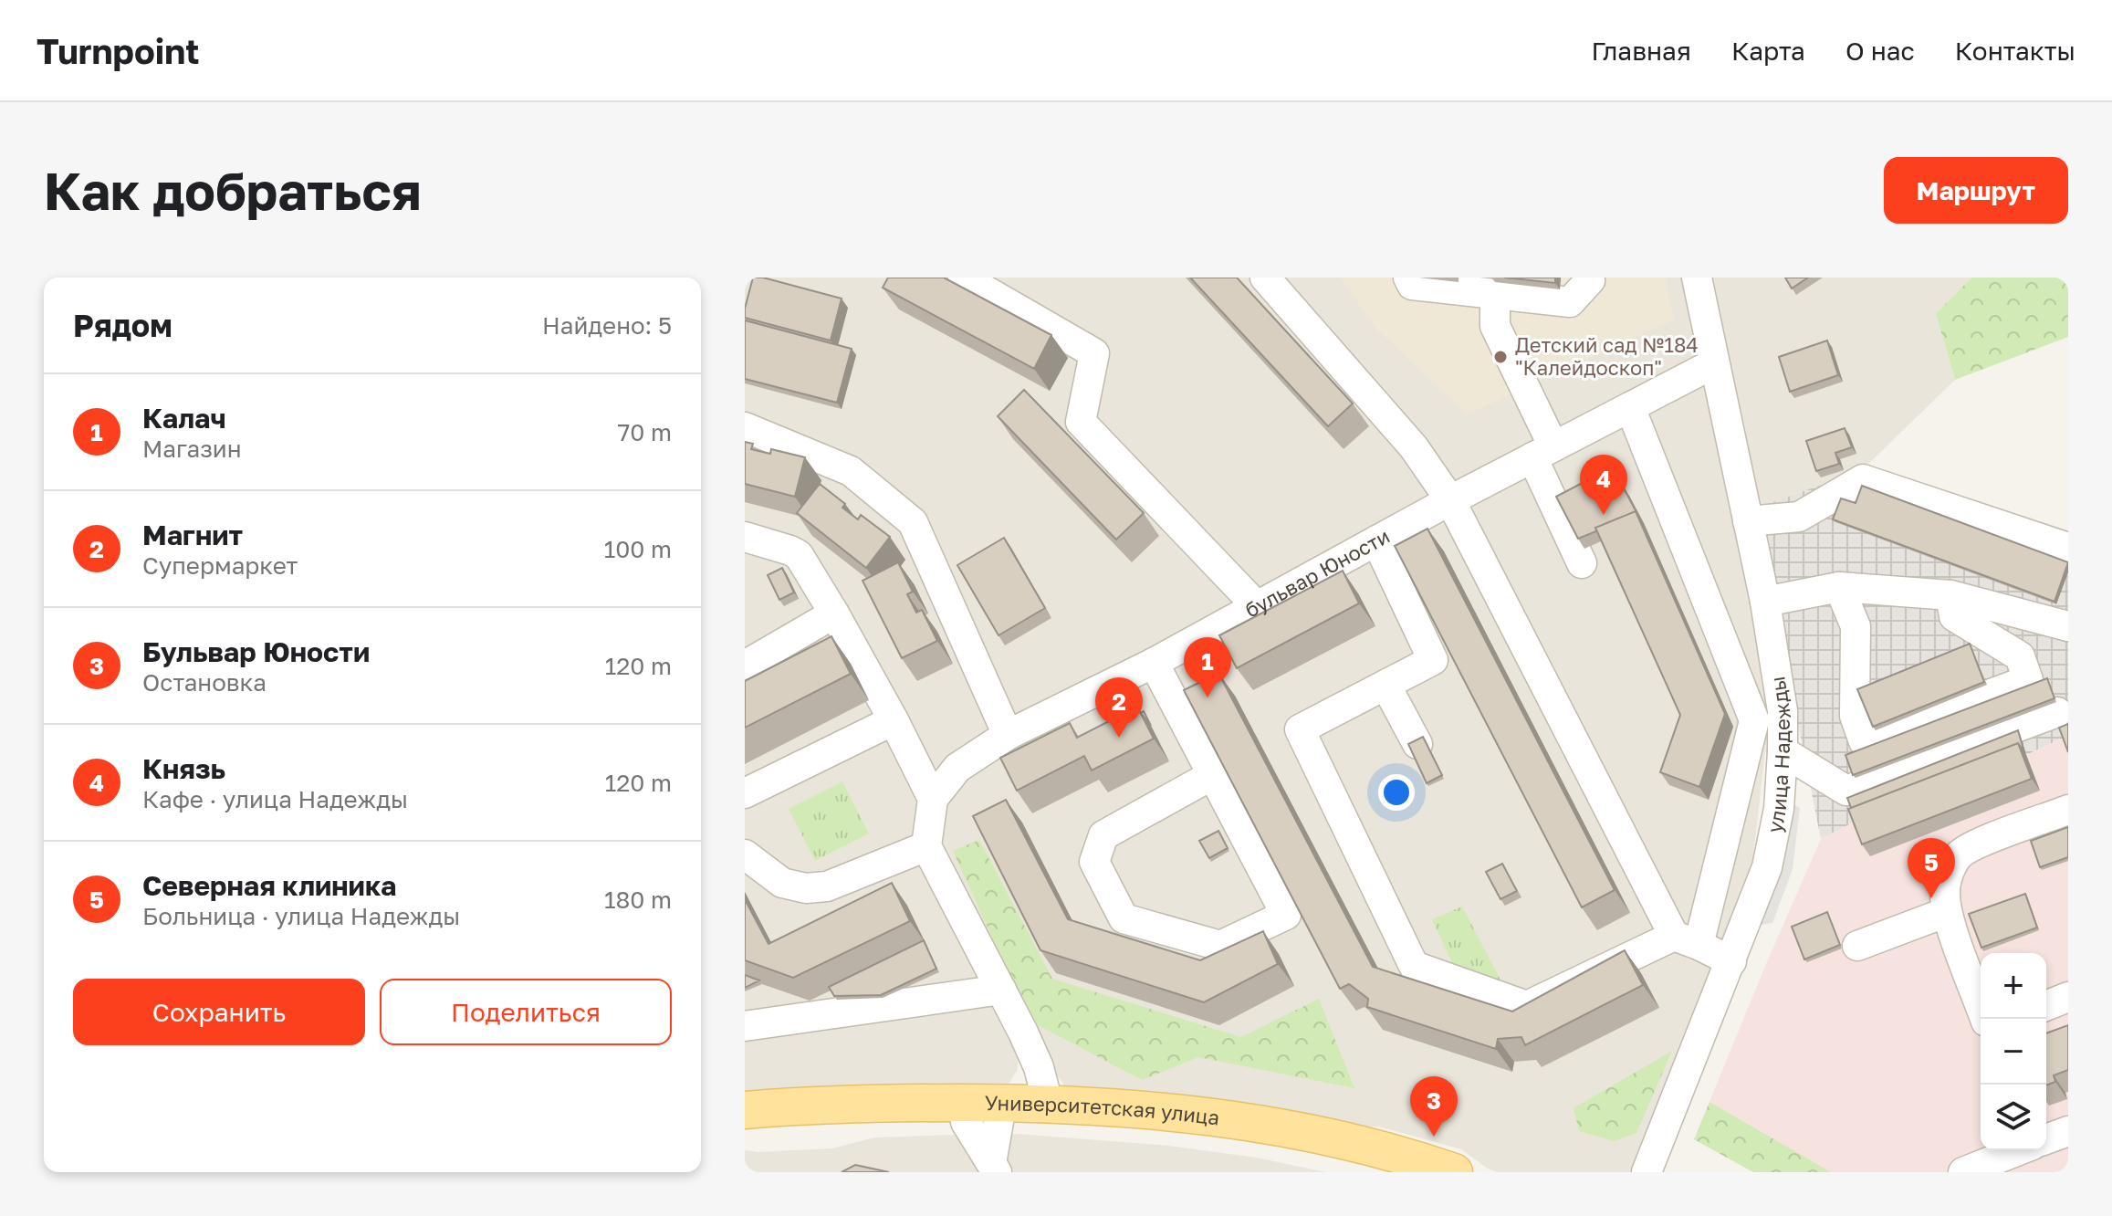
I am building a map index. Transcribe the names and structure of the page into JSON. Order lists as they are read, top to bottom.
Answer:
{
  "streets": {
    "main road": ["Университетская улица"],
    "street": ["бульвар Юности", "улица Надежды"]
  },
  "crossings": [
    ["бульвар Юности", "улица Надежды"]
  ],
  "places": ["Детский сад №184 \"Калейдоскоп\""],
  "page": {
    "header": "Turnpoint",
    "nav": [
      "Главная",
      "Карта",
      "О нас",
      "Контакты"
    ],
    "buttons": [
      "Маршрут",
      ["Сохранить", "Поделиться"]
    ],
    "title": "Как добраться",
    "heading": ["Рядом", "Найдено: 5"],
    "list": [
      {
        "mark": "1",
        "name": "Калач",
        "note": "Магазин",
        "value": "70 m"
      },
      {
        "mark": "2",
        "name": "Магнит",
        "note": "Супермаркет",
        "value": "100 m"
      },
      {
        "mark": "3",
        "name": "Бульвар Юности",
        "note": "Остановка",
        "value": "120 m"
      },
      {
        "mark": "4",
        "name": "Князь",
        "note": "Кафе · улица Надежды",
        "value": "120 m"
      },
      {
        "mark": "5",
        "name": "Северная клиника",
        "note": "Больница · улица Надежды",
        "value": "180 m"
      }
    ],
    "pins": [
      "4",
      "1",
      "2",
      "5",
      "3"
    ],
    "map_buttons": ["+", "−"]
  }
}
